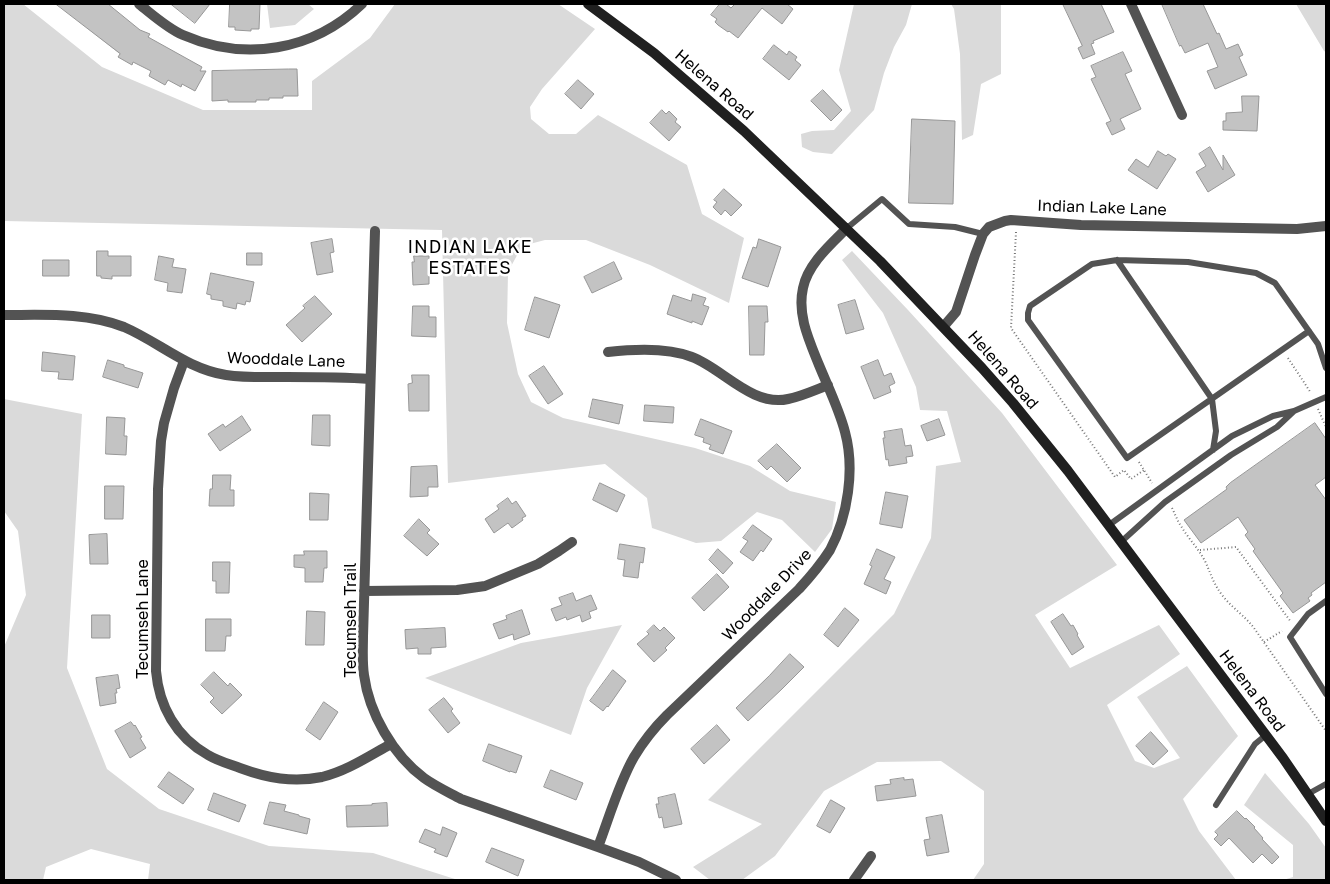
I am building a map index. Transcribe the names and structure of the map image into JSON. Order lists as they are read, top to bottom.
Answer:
{
  "streets": {
    "main road": ["Helena Road"],
    "street": [
      "Indian Lake Lane",
      "Wooddale Lane",
      "Wooddale Drive",
      "Tecumseh Lane",
      "Tecumseh Trail"
    ]
  },
  "crossings": [
    ["Helena Road", "Wooddale Drive"],
    ["Wooddale Lane", "Tecumseh Lane"],
    ["Wooddale Lane", "Tecumseh Trail"],
    ["Wooddale Drive", "Tecumseh Trail"],
    ["Tecumseh Lane", "Tecumseh Trail"]
  ],
  "districts": ["INDIAN LAKE ESTATES"]
}
